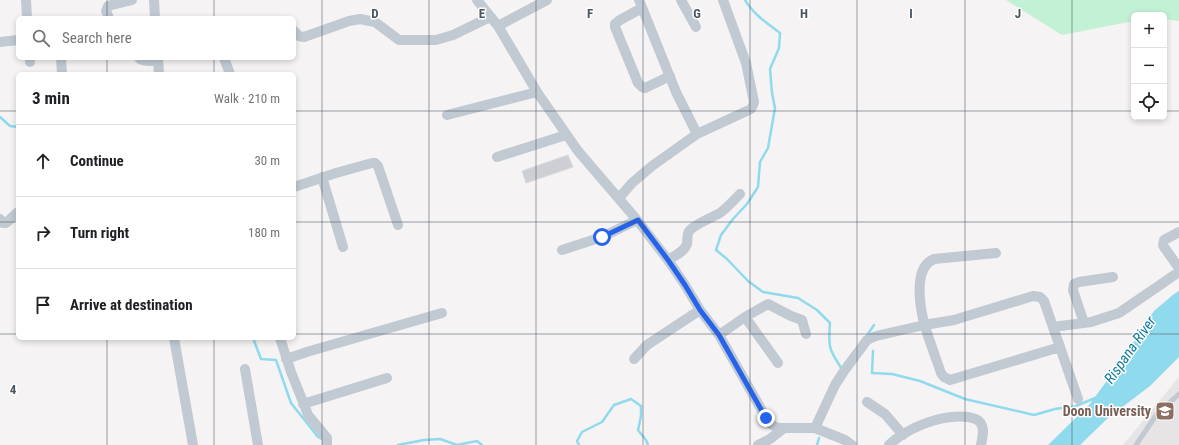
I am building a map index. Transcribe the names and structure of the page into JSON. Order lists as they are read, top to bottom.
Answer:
{
  "water": ["Rispana River"],
  "places": {
    "school or university": ["Doon University"]
  },
  "page": {
    "map_buttons": ["+", "−"],
    "search": "Search here",
    "heading": ["3 min", "Walk · 210 m"],
    "list": [
      ["Continue", "30 m"],
      ["Turn right", "180 m"],
      "Arrive at destination"
    ]
  },
  "grid": {
    "columns": [
      "D",
      "E",
      "F",
      "G",
      "H",
      "I",
      "J"
    ],
    "rows": ["4"]
  }
}
